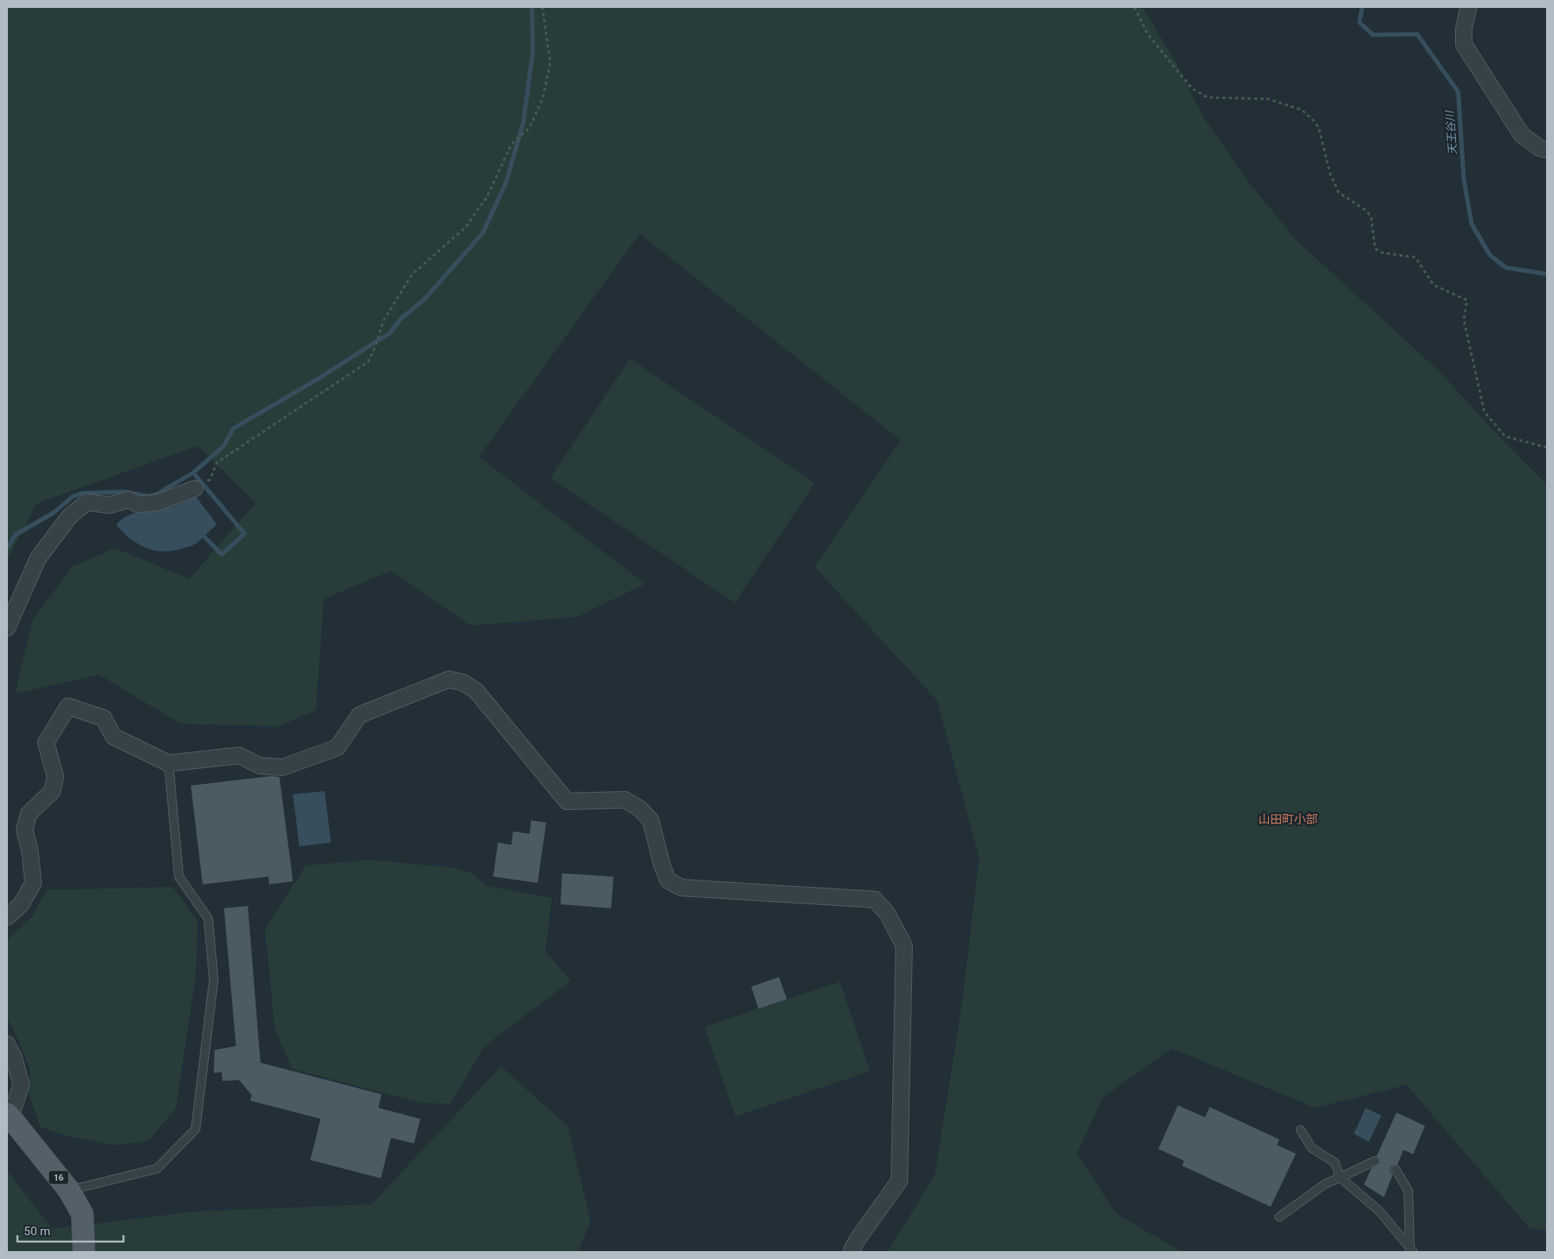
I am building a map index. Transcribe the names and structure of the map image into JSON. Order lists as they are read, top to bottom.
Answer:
{
  "streets": {
    "main road": ["16"]
  },
  "districts": ["山田町小部"],
  "water": ["天王谷川"],
  "scale_bar": "50 m"
}
